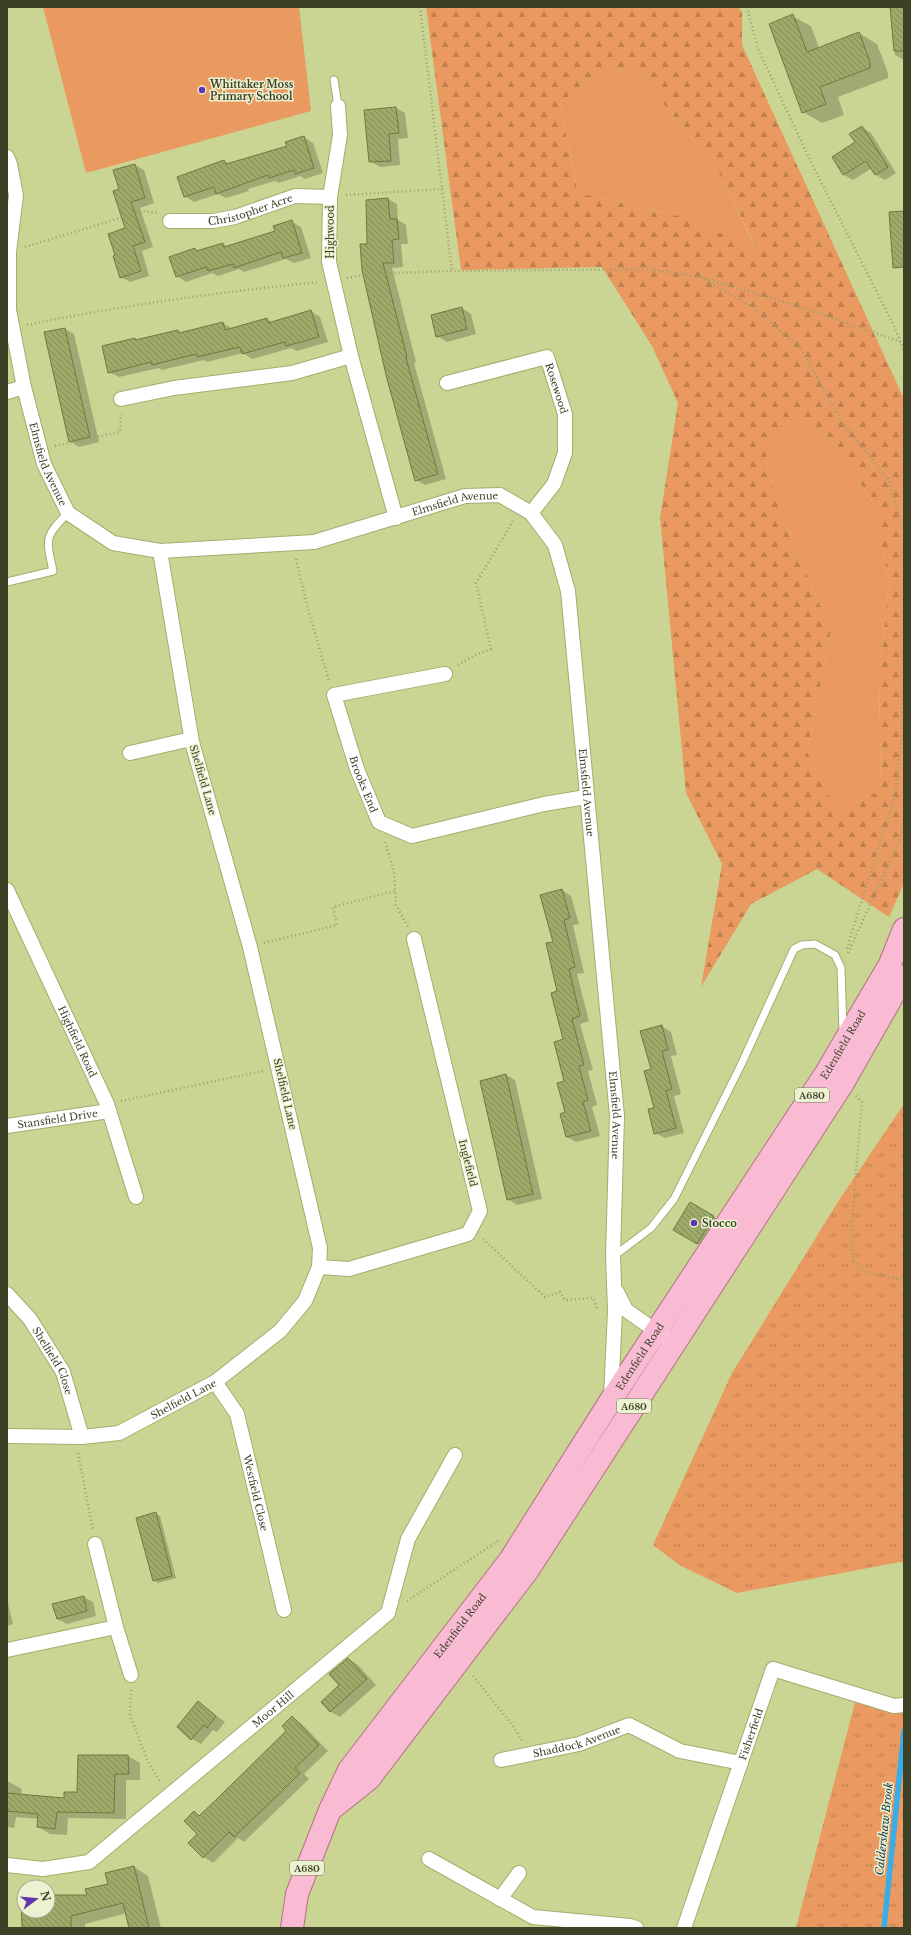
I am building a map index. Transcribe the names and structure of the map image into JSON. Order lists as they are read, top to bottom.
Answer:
{
  "streets": {
    "main road": ["Edenfield Road", "A680"],
    "street": [
      "Christopher Acre",
      "Highwood",
      "Rosewood",
      "Elmsfield Avenue",
      "Shelfield Lane",
      "Brooks End",
      "Highfield Road",
      "Stansfield Drive",
      "Inglefield",
      "Shelfield Close",
      "Westfield Close",
      "Moor Hill",
      "Fisherfield",
      "Shaddock Avenue"
    ]
  },
  "crossings": [
    ["Christopher Acre", "Highwood"],
    ["Highwood", "Elmsfield Avenue"],
    ["Rosewood", "Elmsfield Avenue"],
    ["Elmsfield Avenue", "Shelfield Lane"],
    ["Elmsfield Avenue", "Brooks End"],
    ["Elmsfield Avenue", "Edenfield Road"],
    ["Shelfield Lane", "Shelfield Close"],
    ["Shelfield Lane", "Westfield Close"],
    ["Highfield Road", "Stansfield Drive"],
    ["Fisherfield", "Shaddock Avenue"]
  ],
  "water": ["Caldershaw Brook"],
  "places": ["Whittaker Moss Primary School", "Stocco"],
  "north": "right"
}
